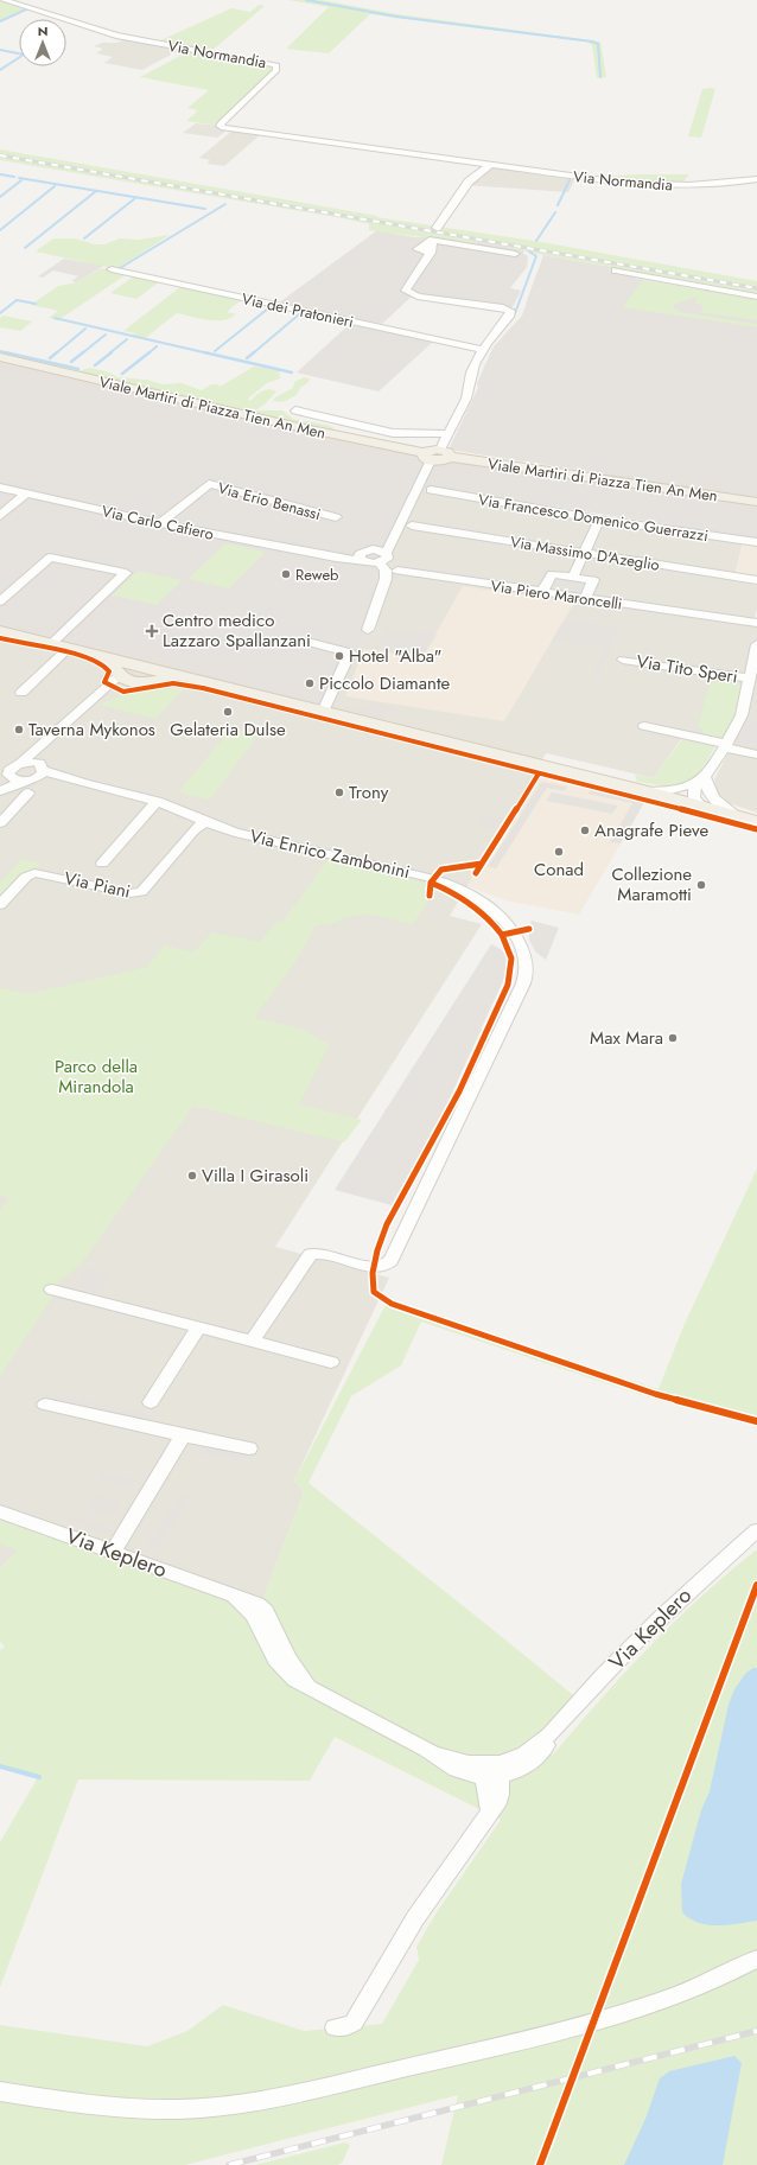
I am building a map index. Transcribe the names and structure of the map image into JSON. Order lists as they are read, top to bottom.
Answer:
{
  "streets": {
    "main road": ["Viale Martiri di Piazza Tien An Men"],
    "street": [
      "Via Normandia",
      "Via dei Pratonieri",
      "Via Erio Benassi",
      "Via Francesco Domenico Guerrazzi",
      "Via Carlo Cafiero",
      "Via Massimo D'Azeglio",
      "Via Piero Maroncelli",
      "Via Tito Speri",
      "Via Enrico Zambonini",
      "Via Piani",
      "Via Keplero"
    ]
  },
  "crossings": [
    ["Via Erio Benassi", "Via Carlo Cafiero"],
    ["Via Carlo Cafiero", "Via Piero Maroncelli"],
    ["Via Enrico Zambonini", "Via Piani"]
  ],
  "parks": ["Parco della Mirandola"],
  "places": {
    "other": [
      "Reweb",
      "Hotel \"Alba\"",
      "Piccolo Diamante",
      "Gelateria Dulse",
      "Taverna Mykonos",
      "Trony",
      "Anagrafe Pieve",
      "Conad",
      "Collezione Maramotti",
      "Max Mara",
      "Villa I Girasoli"
    ],
    "health": ["Centro medico Lazzaro Spallanzani"]
  },
  "north": "top"
}
